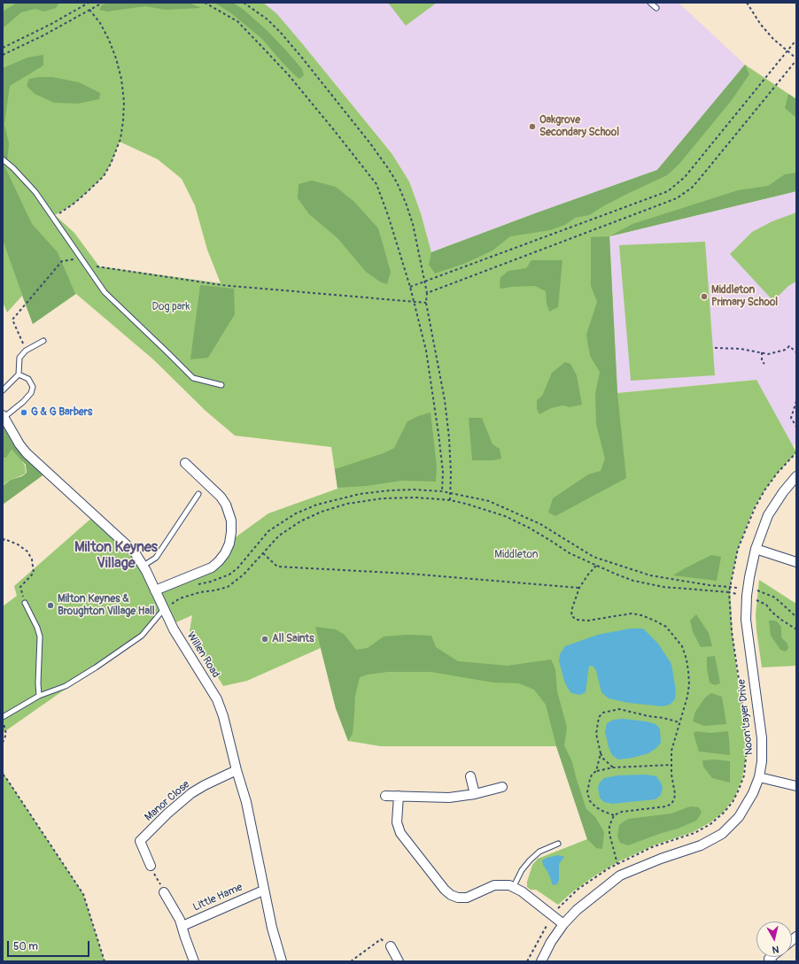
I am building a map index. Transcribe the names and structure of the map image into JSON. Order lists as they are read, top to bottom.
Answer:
{
  "streets": {
    "street": [
      "Willen Road",
      "Noon Layer Drive",
      "Manor Close",
      "Little Hame"
    ]
  },
  "crossings": [
    ["Willen Road", "Manor Close"],
    ["Willen Road", "Little Hame"]
  ],
  "districts": ["Milton Keynes Village"],
  "parks": ["Dog park", "Middleton"],
  "places": [
    "Oakgrove Secondary School",
    "Middleton Primary School",
    "G & G Barbers",
    "Milton Keynes & Broughton Village Hall",
    "All Saints"
  ],
  "scale_bar": "50 m",
  "north": "bottom"
}
